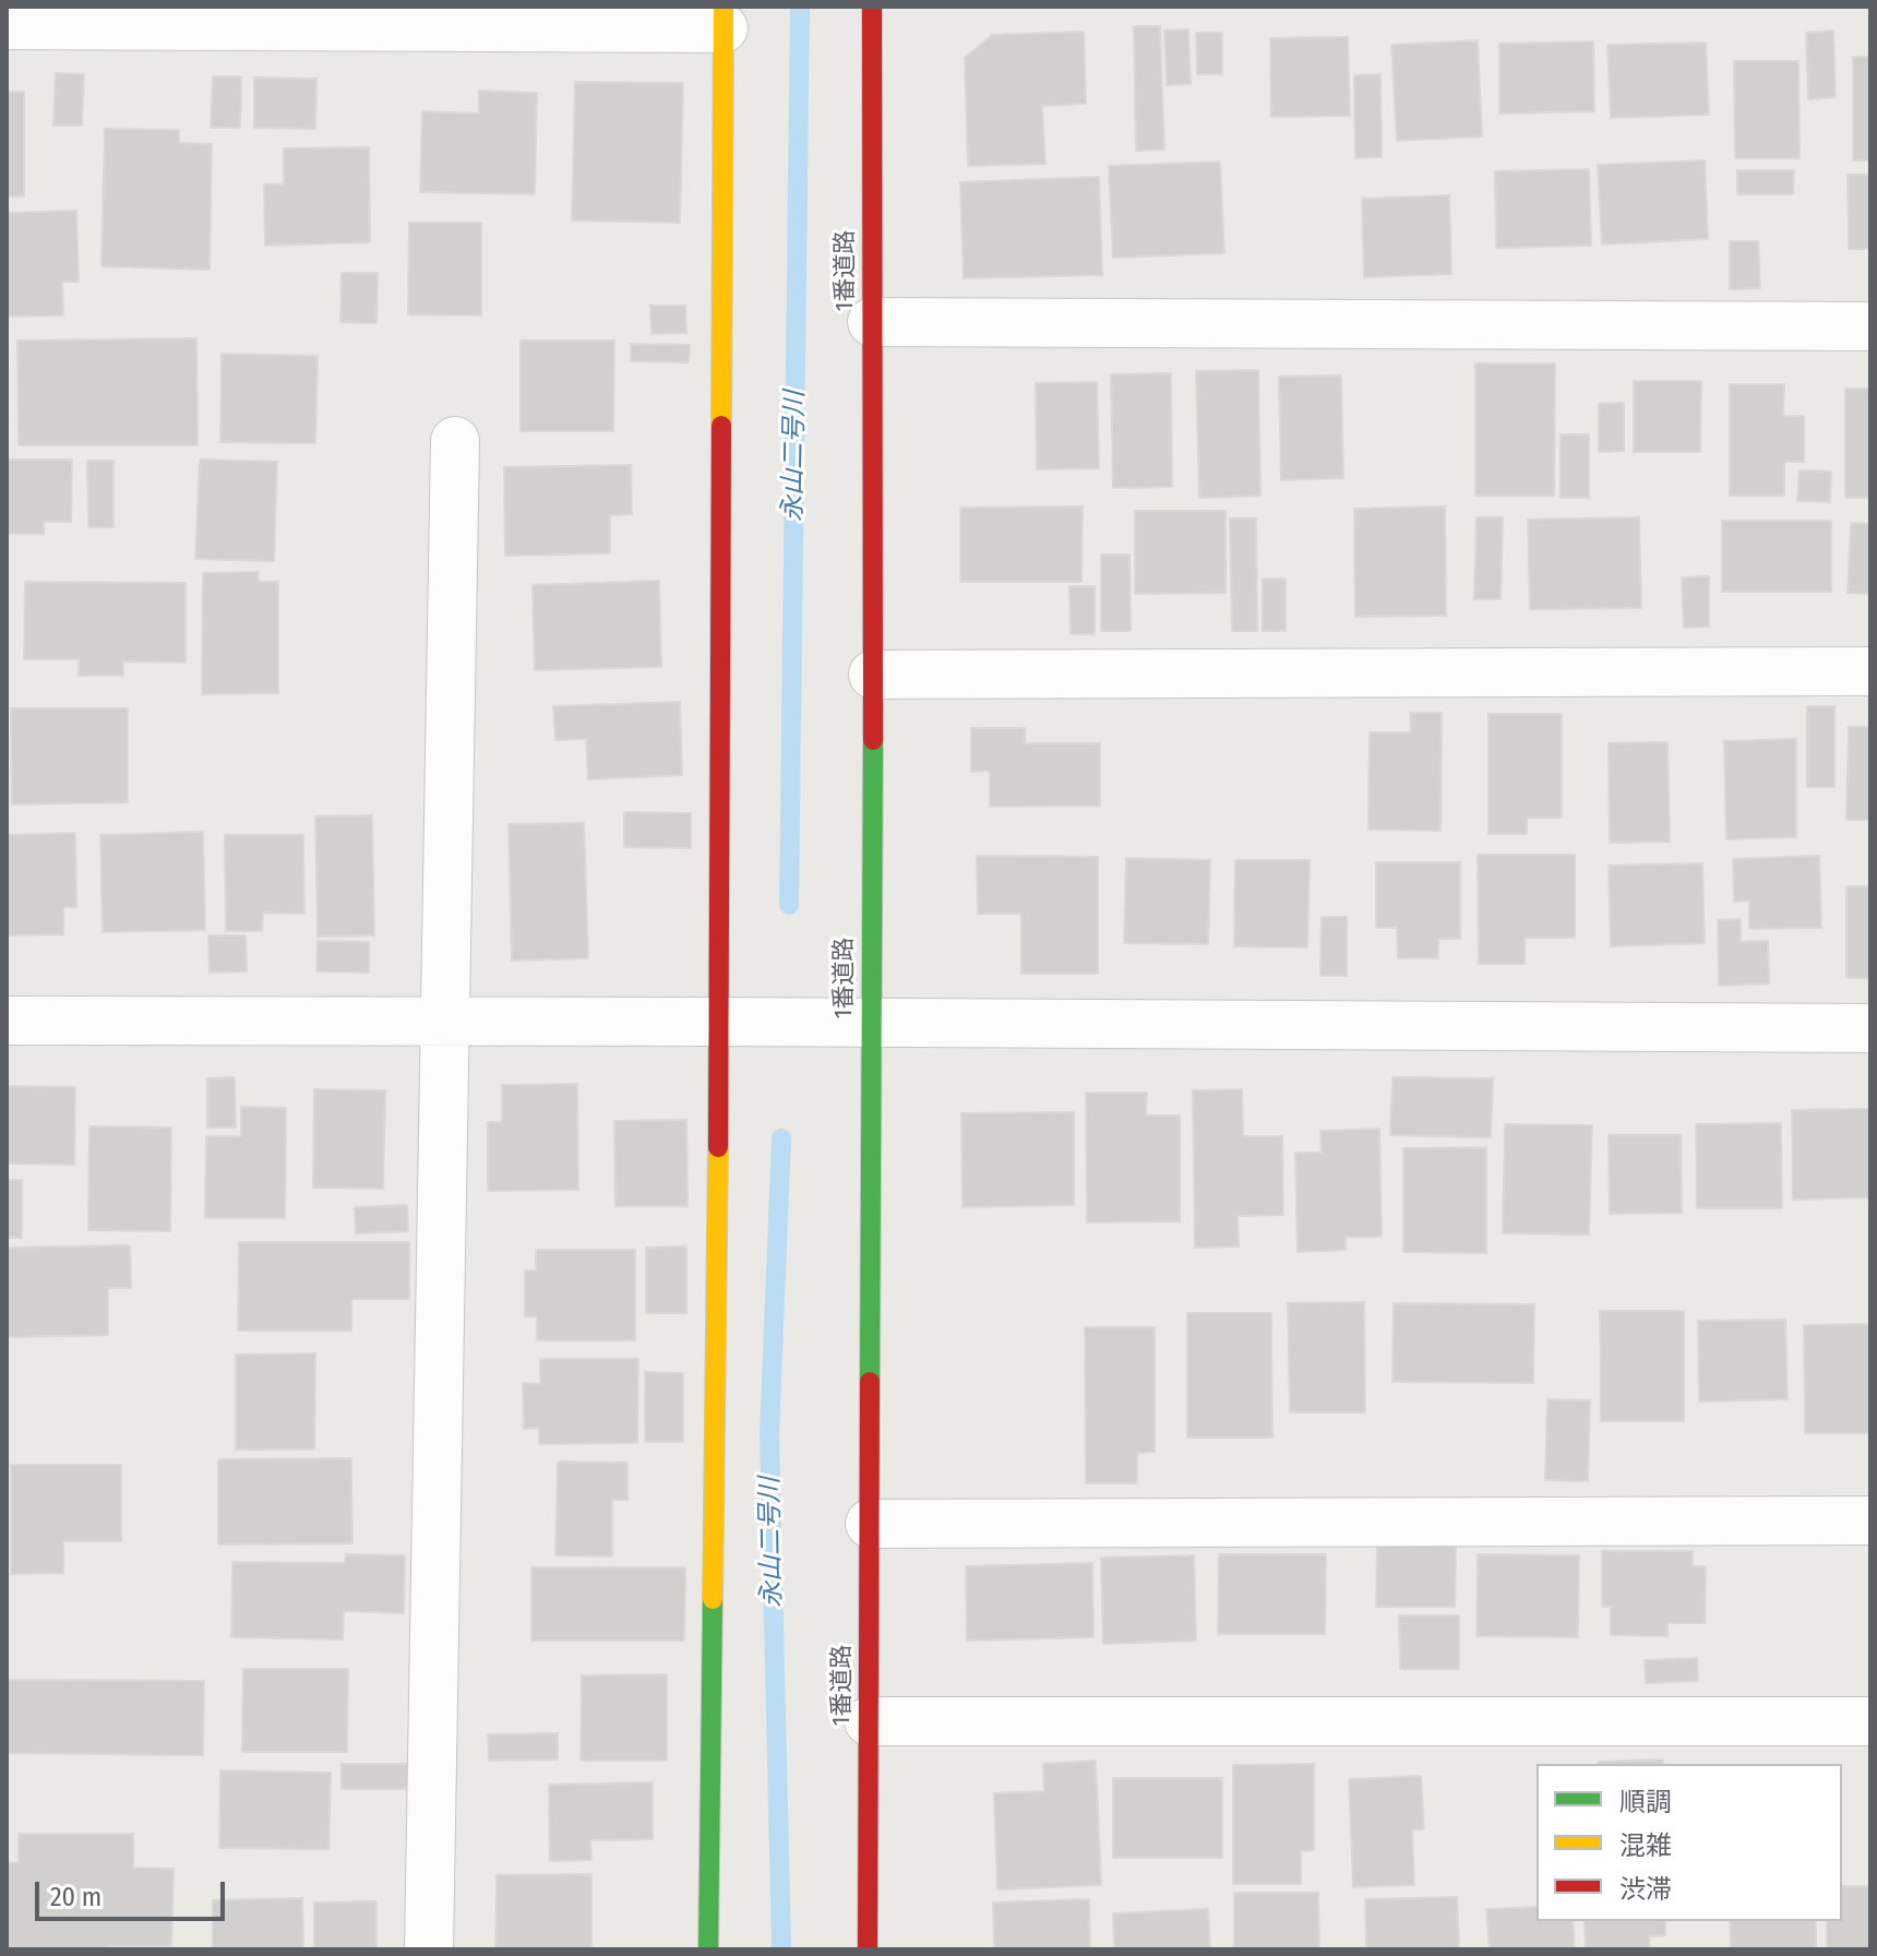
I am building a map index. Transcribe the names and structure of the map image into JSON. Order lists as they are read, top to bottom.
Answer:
{
  "streets": {
    "street": ["1番道路"]
  },
  "water": ["永山二号川"],
  "legend": ["順調", "混雑", "渋滞"],
  "scale_bar": "20 m"
}
